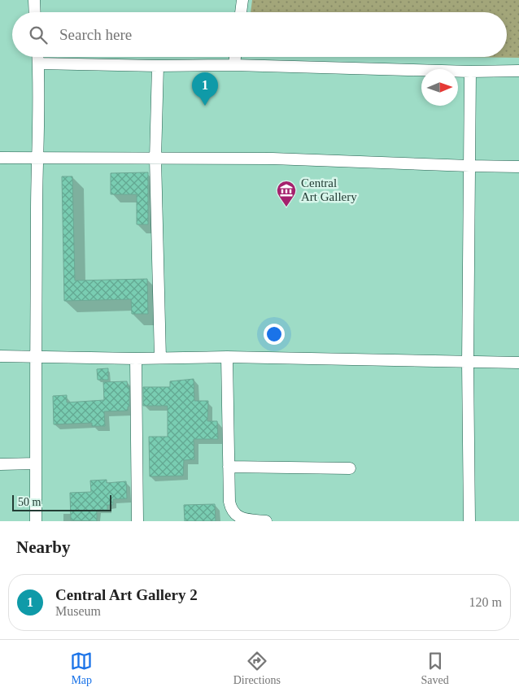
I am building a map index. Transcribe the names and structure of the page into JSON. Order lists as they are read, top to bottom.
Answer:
{
  "places": {
    "museum": ["Central Art Gallery"]
  },
  "scale_bar": "50 m",
  "north": "right",
  "page": {
    "search": "Search here",
    "pins": "1",
    "scale": "50 m",
    "heading": "Nearby",
    "list": [
      {
        "mark": "1",
        "name": "Central Art Gallery 2",
        "note": "Museum",
        "value": "120 m"
      }
    ],
    "nav": ["Map", "Directions", "Saved"]
  }
}
